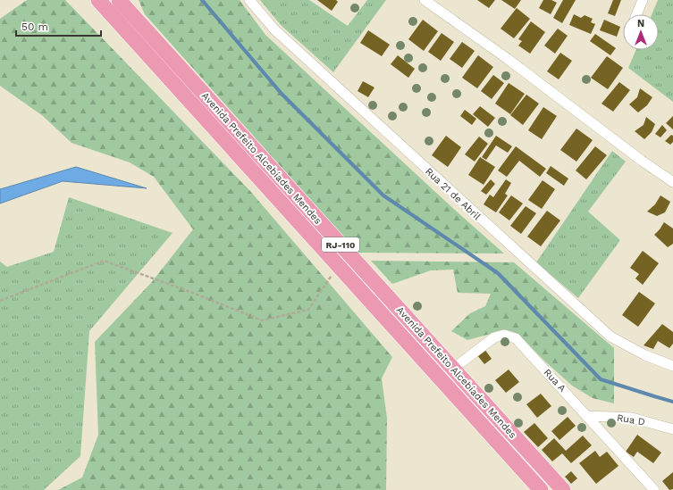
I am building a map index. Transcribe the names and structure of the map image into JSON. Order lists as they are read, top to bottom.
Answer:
{
  "streets": {
    "main road": ["Avenida Prefeito Alcebíades Mendes", "RJ-110"],
    "street": ["Rua 21 de Abril", "Rua A", "Rua D"]
  },
  "crossings": [
    ["Avenida Prefeito Alcebíades Mendes", "Rua A"],
    ["Rua A", "Rua D"]
  ],
  "scale_bar": "50 m",
  "north": "top"
}
